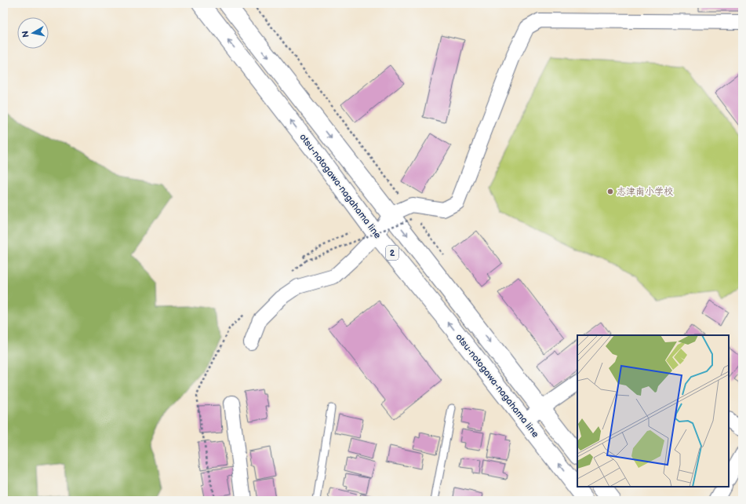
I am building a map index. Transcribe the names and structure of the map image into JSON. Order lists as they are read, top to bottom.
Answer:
{
  "streets": {
    "main road": ["otsu-notogawa-nagahama line", "2"]
  },
  "places": ["志津南小学校"],
  "north": "left"
}
